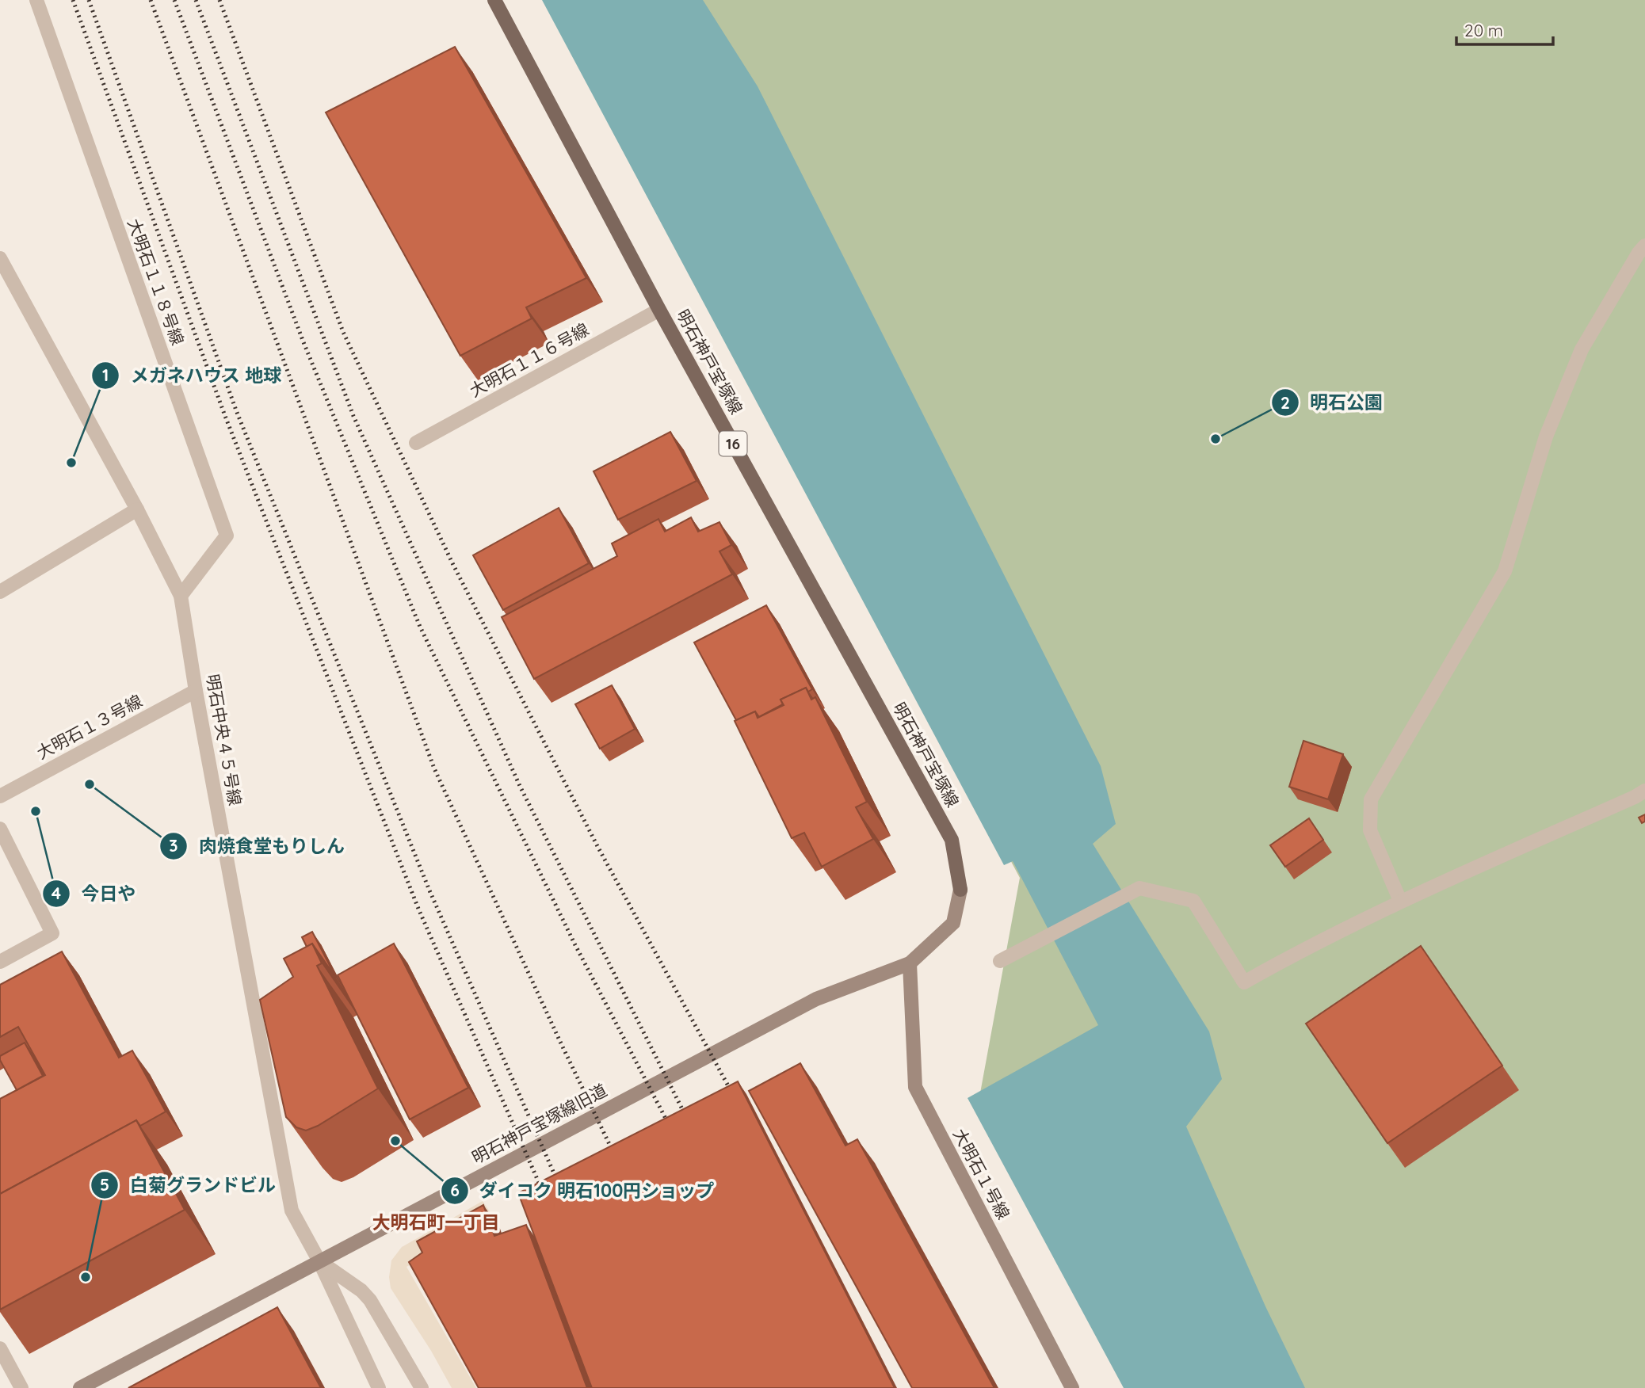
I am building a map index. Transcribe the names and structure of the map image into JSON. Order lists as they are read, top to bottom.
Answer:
{
  "streets": {
    "main road": ["明石神戸宝塚線", "16"],
    "street": [
      "大明石１１８号線",
      "大明石１１６号線",
      "大明石１３号線",
      "明石中央４５号線",
      "明石神戸宝塚線旧道",
      "大明石１号線"
    ]
  },
  "crossings": [
    ["大明石１１８号線", "明石中央４５号線"],
    ["大明石１１６号線", "明石神戸宝塚線"],
    ["明石神戸宝塚線", "明石神戸宝塚線旧道"],
    ["大明石１３号線", "明石中央４５号線"],
    ["明石中央４５号線", "明石神戸宝塚線旧道"],
    ["明石神戸宝塚線旧道", "大明石１号線"]
  ],
  "districts": ["大明石町一丁目"],
  "places": [
    "明石公園",
    "メガネハウス 地球",
    "肉焼食堂もりしん",
    "今日や",
    "ダイコク 明石100円ショップ",
    "白菊グランドビル"
  ],
  "scale_bar": "20 m"
}
